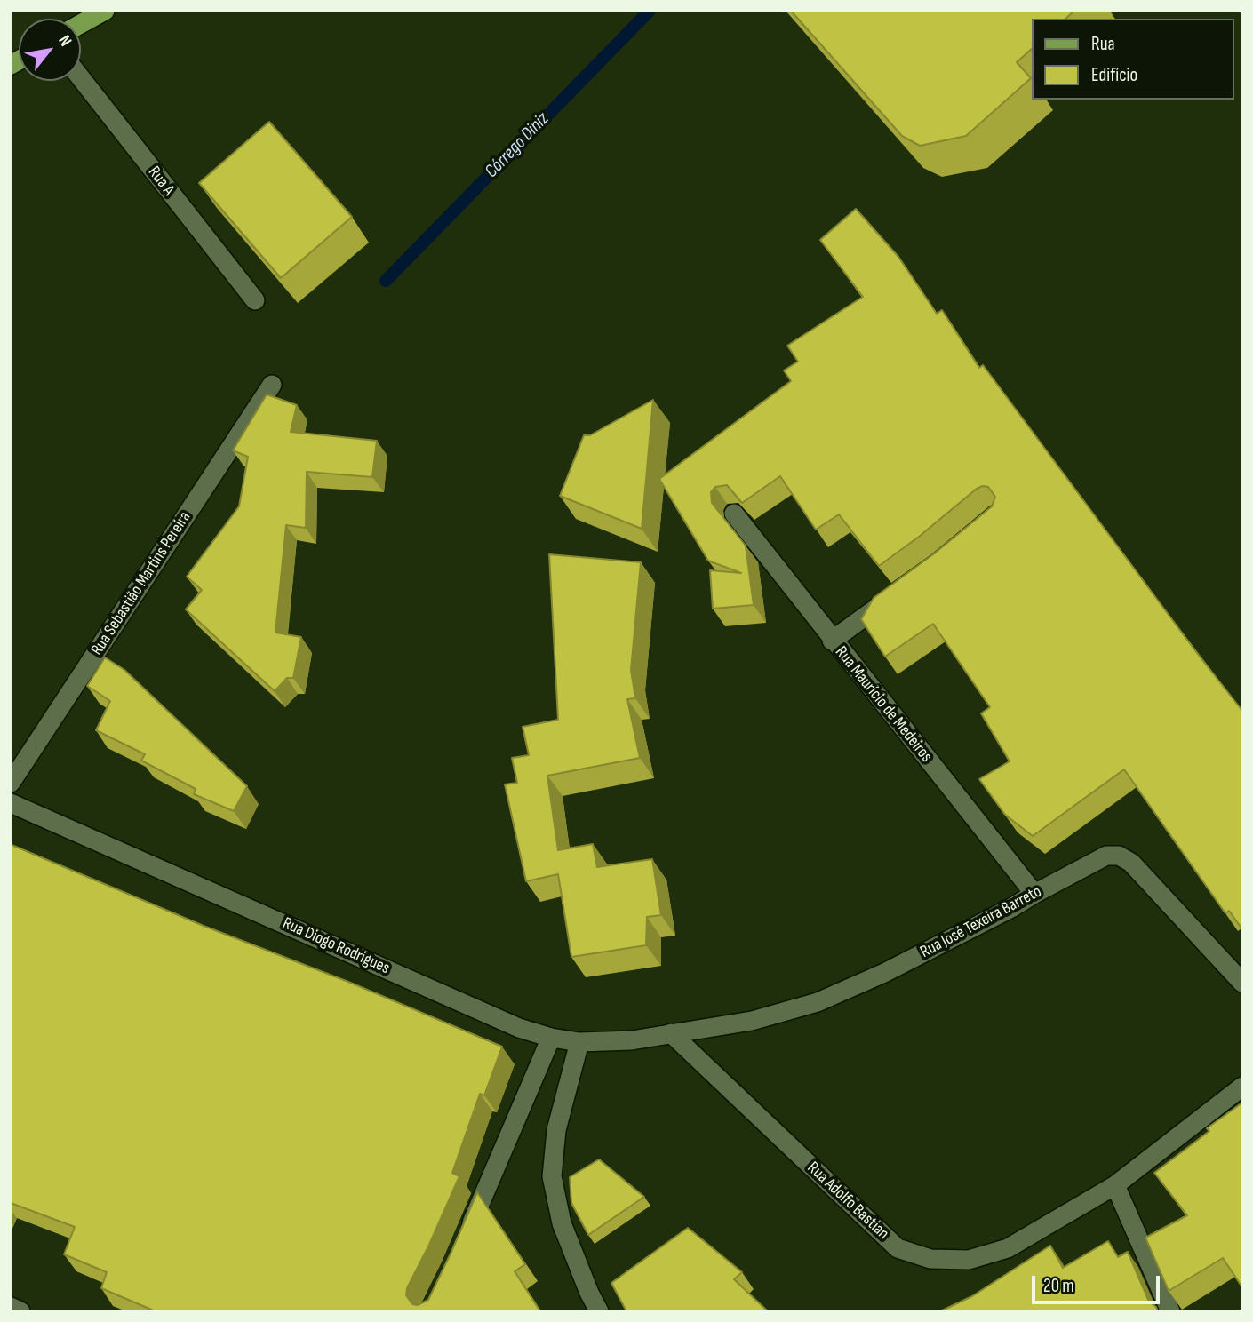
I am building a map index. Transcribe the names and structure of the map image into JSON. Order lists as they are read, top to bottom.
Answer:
{
  "streets": {
    "street": [
      "Rua A",
      "Rua Sebastião Martins Pereira",
      "Rua Maurício de Medeiros",
      "Rua José Texeira Barreto",
      "Rua Diogo Rodrigues",
      "Rua Adolfo Bastian"
    ]
  },
  "crossings": [
    ["Rua Maurício de Medeiros", "Rua José Texeira Barreto"],
    ["Rua José Texeira Barreto", "Rua Diogo Rodrigues"],
    ["Rua José Texeira Barreto", "Rua Adolfo Bastian"],
    ["Rua Diogo Rodrigues", "Rua Adolfo Bastian"]
  ],
  "water": ["Córrego Diniz"],
  "legend": ["Rua", "Edifício"],
  "scale_bar": "20 m",
  "north": "top right"
}
